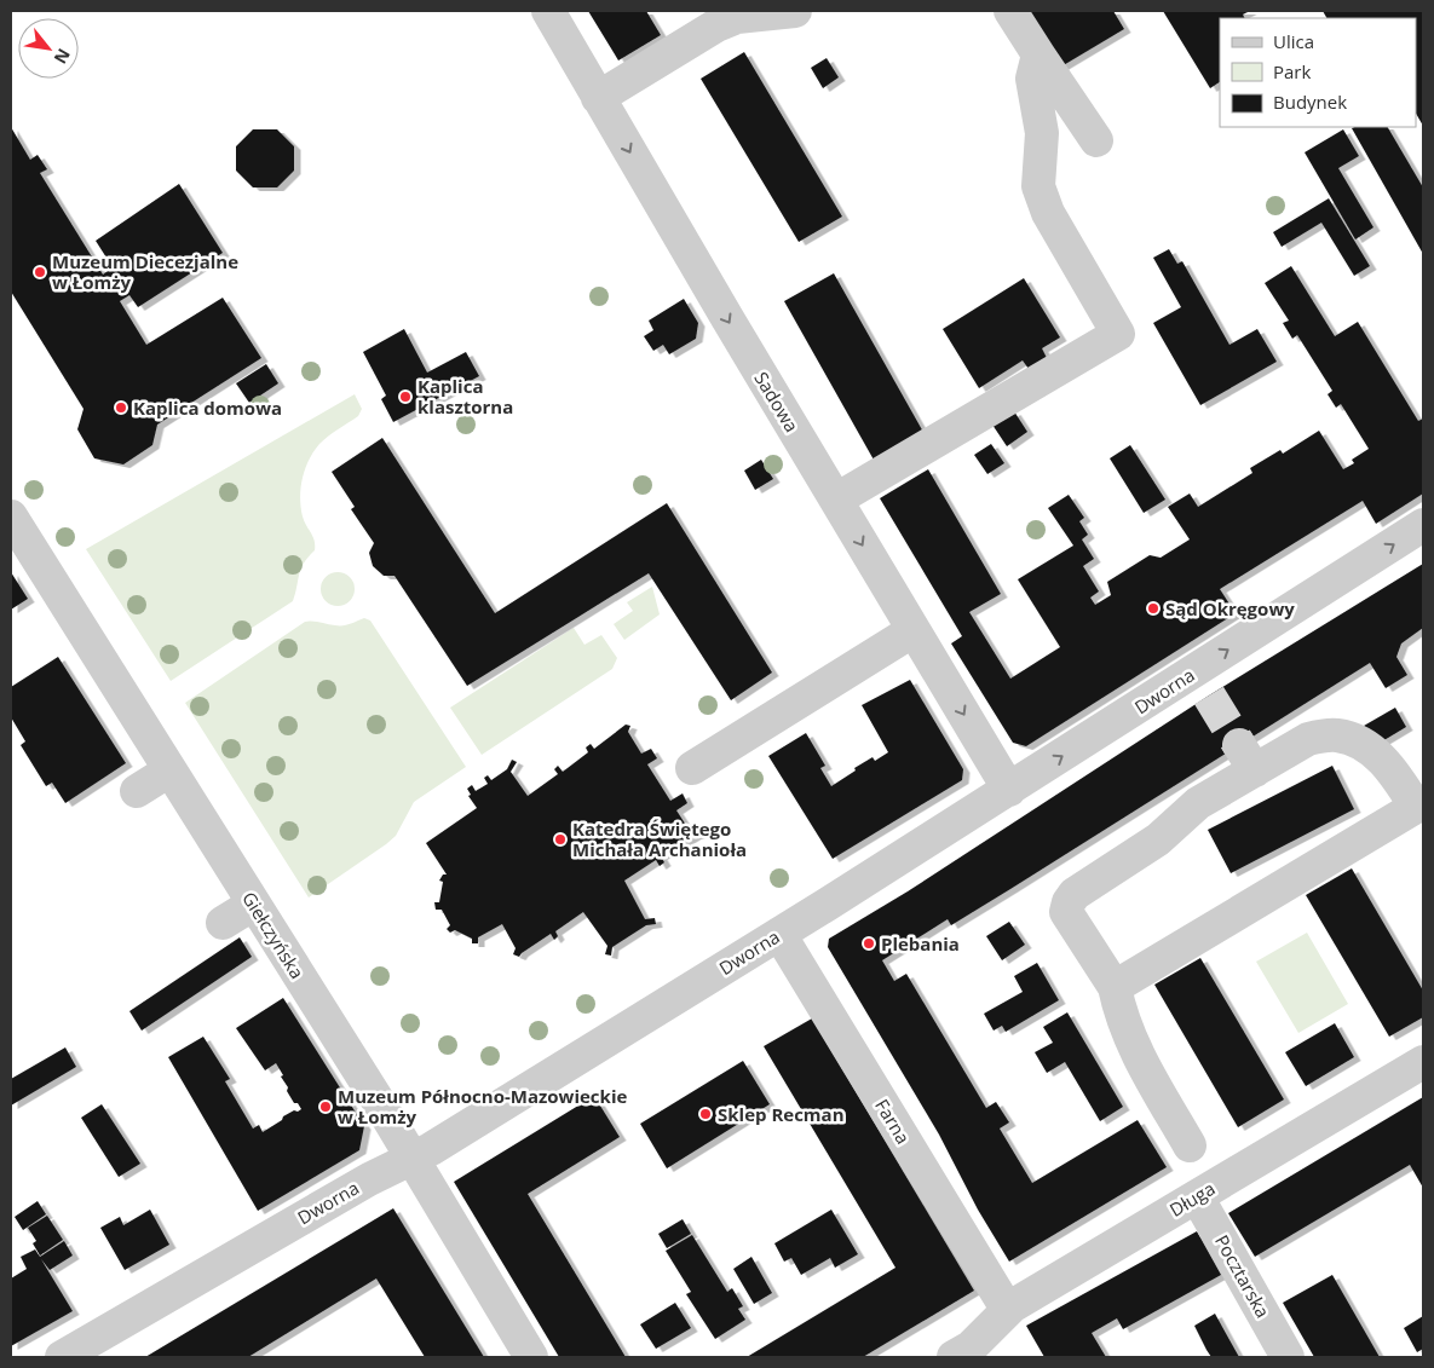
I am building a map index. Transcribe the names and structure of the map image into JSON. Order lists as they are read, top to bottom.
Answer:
{
  "streets": {
    "street": [
      "Sadowa",
      "Dworna",
      "Giełczyńska",
      "Farna",
      "Długa",
      "Pocztarska"
    ]
  },
  "crossings": [
    ["Sadowa", "Dworna"],
    ["Dworna", "Giełczyńska"],
    ["Dworna", "Farna"],
    ["Farna", "Długa"],
    ["Długa", "Pocztarska"]
  ],
  "one_way": ["Sadowa"],
  "places": [
    "Muzeum Diecezjalne w Łomży",
    "Kaplica klasztorna",
    "Kaplica domowa",
    "Sąd Okręgowy",
    "Katedra Świętego Michała Archanioła",
    "Plebania",
    "Muzeum Północno-Mazowieckie w Łomży",
    "Sklep Recman"
  ],
  "legend": ["Ulica", "Park", "Budynek"],
  "north": "bottom right"
}
